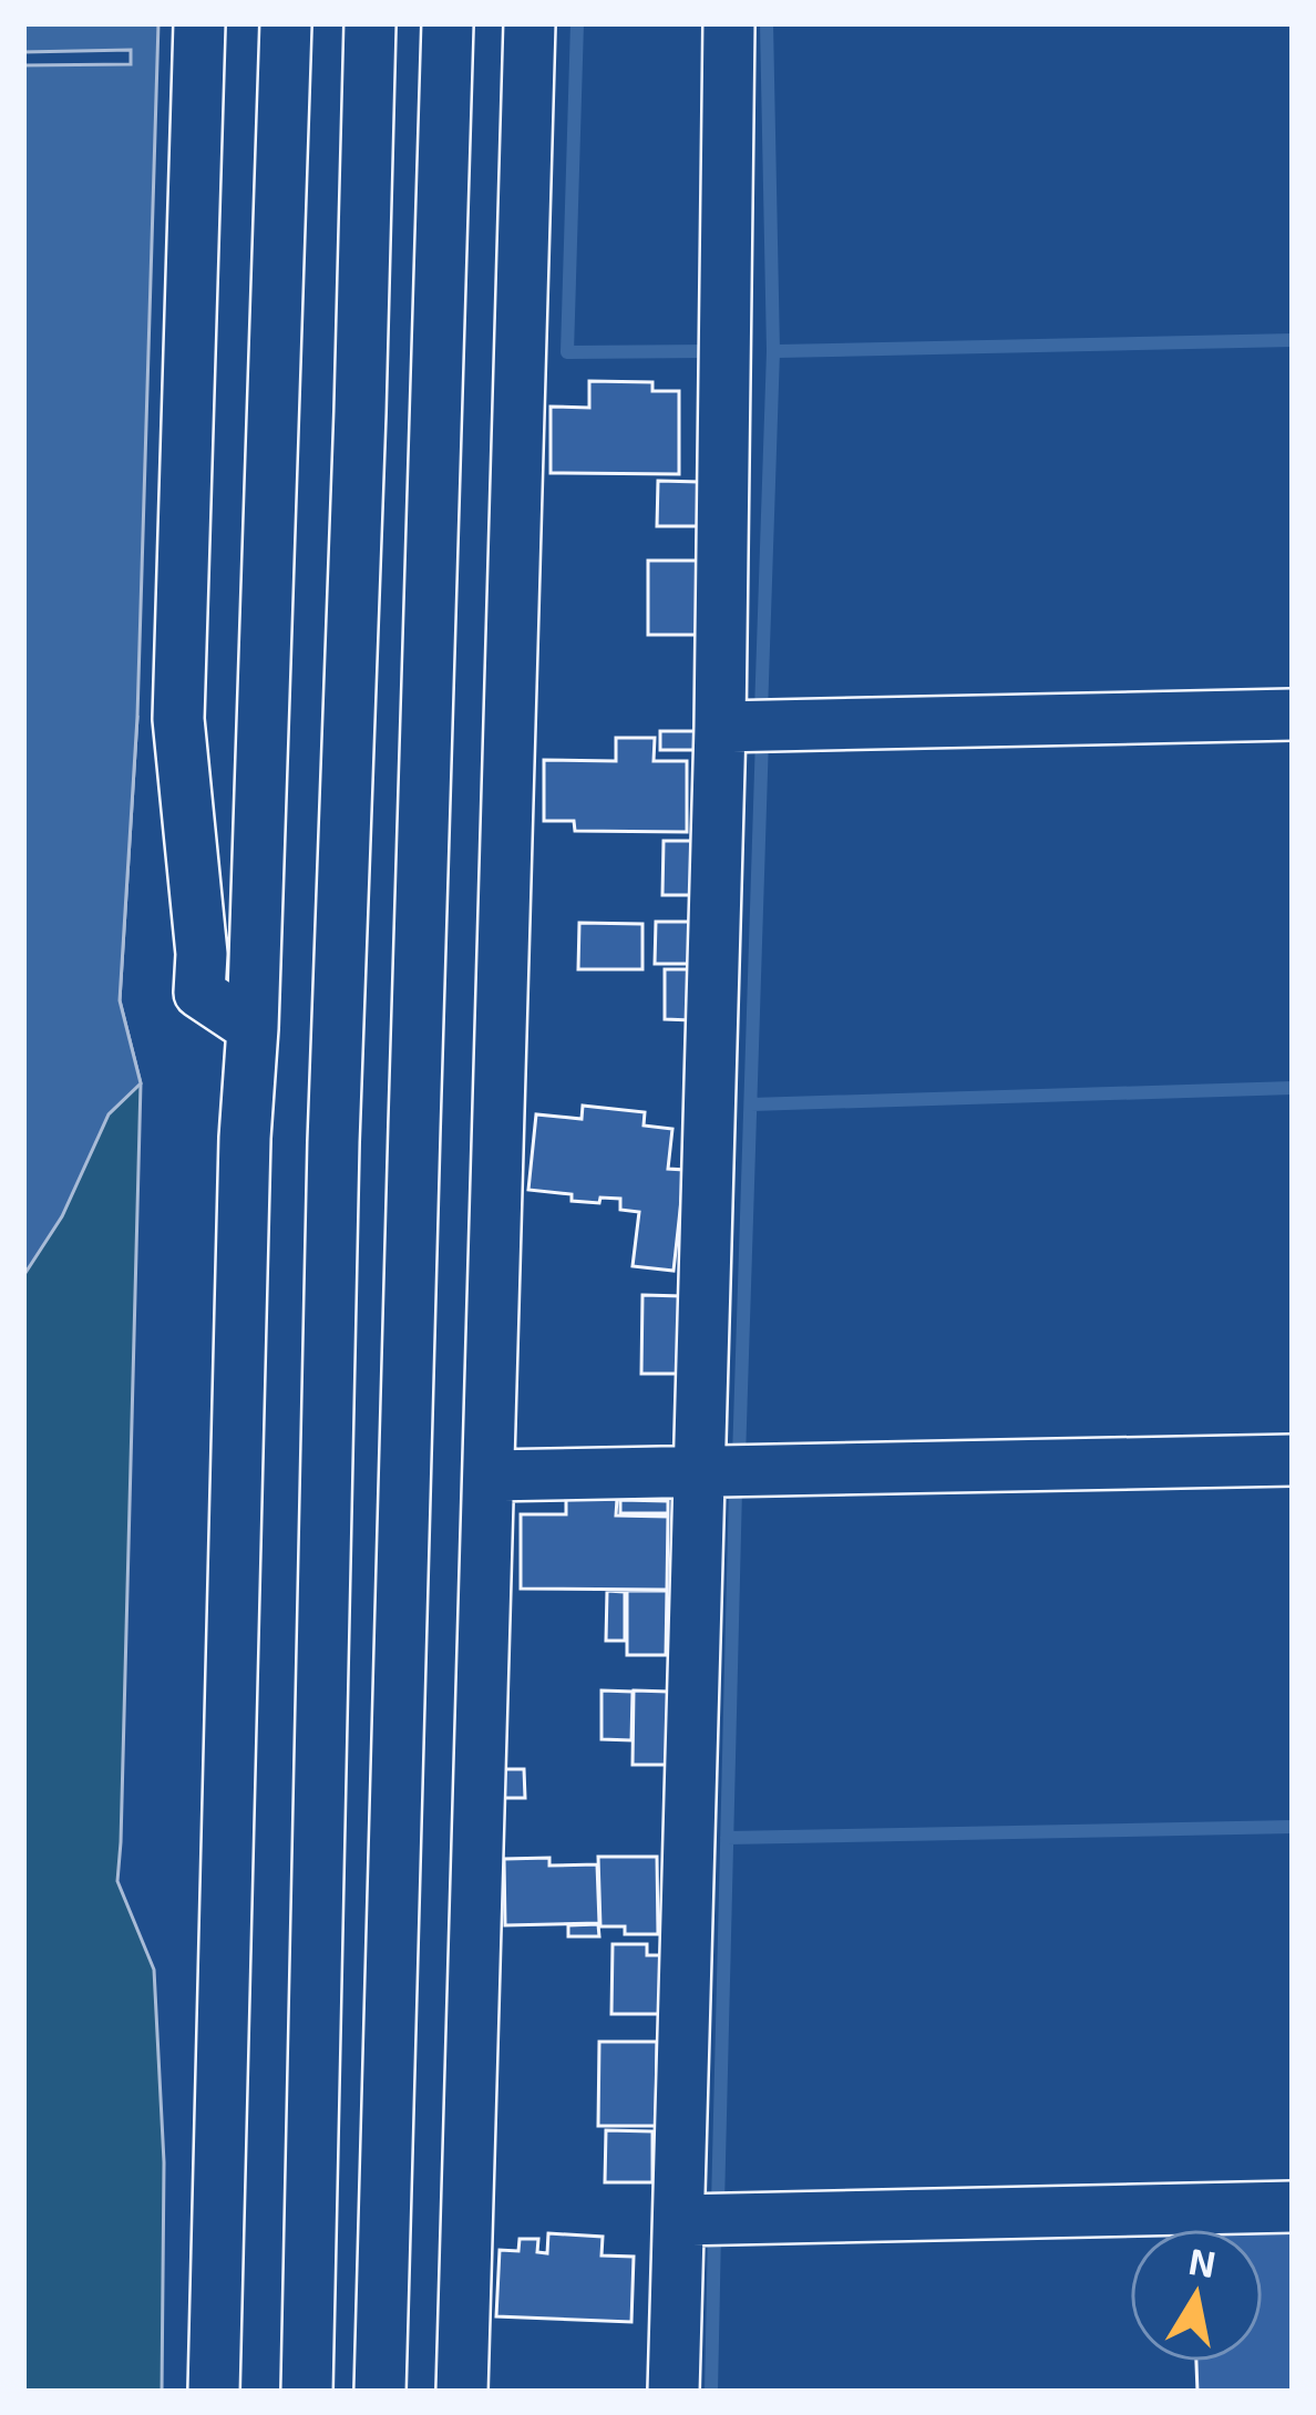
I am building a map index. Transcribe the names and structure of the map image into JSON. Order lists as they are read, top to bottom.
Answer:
{
  "north": "top"
}
